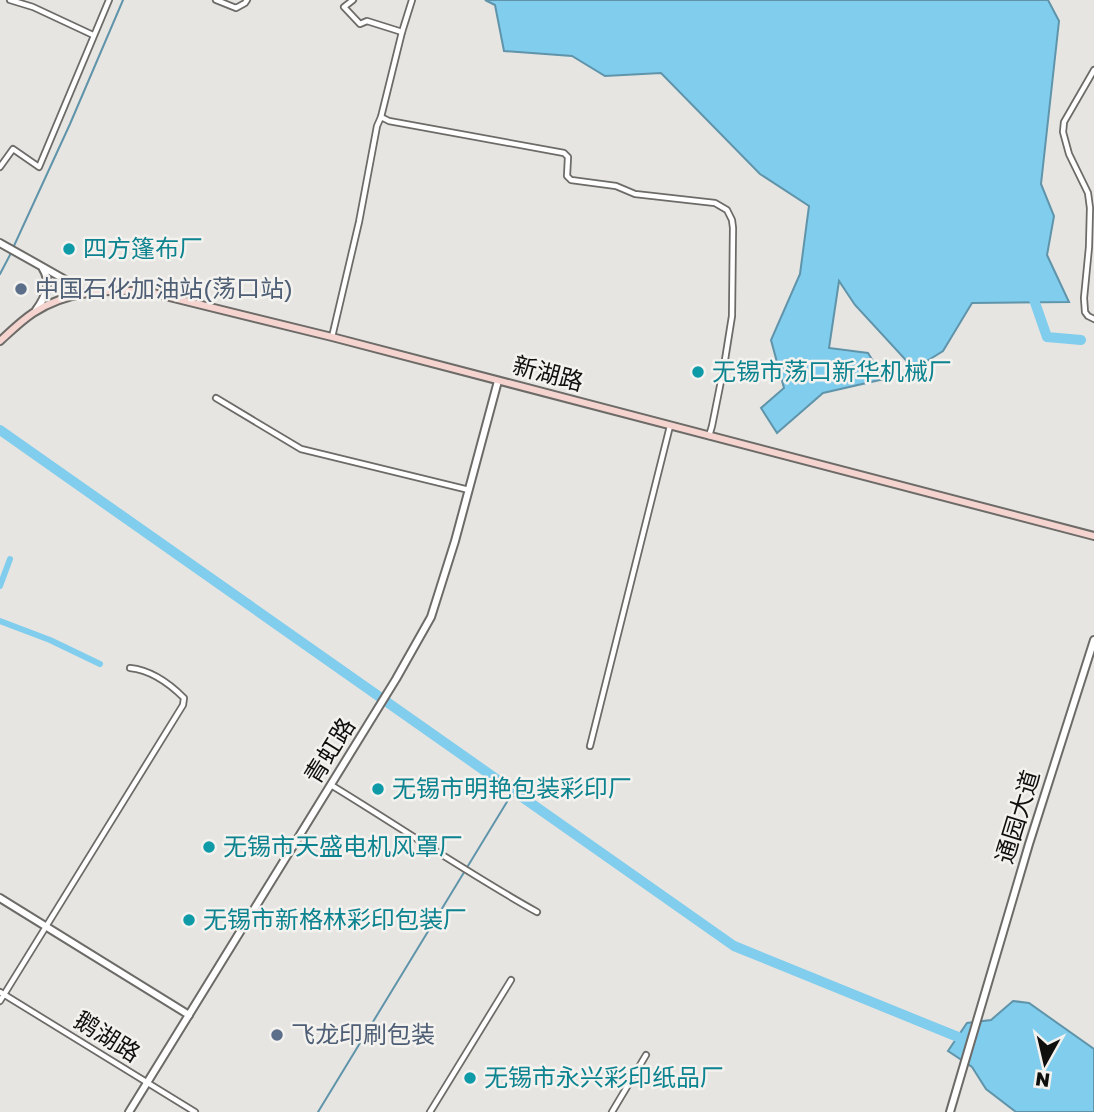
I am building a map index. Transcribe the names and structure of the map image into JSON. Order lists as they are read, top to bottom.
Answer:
{
  "streets": {
    "main road": ["新湖路"],
    "street": ["青虹路", "通园大道", "鹅湖路"]
  },
  "crossings": [
    ["新湖路", "青虹路"],
    ["青虹路", "鹅湖路"]
  ],
  "places": [
    "四方篷布厂",
    "中国石化加油站(荡口站)",
    "无锡市荡口新华机械厂",
    "无锡市明艳包装彩印厂",
    "无锡市天盛电机风罩厂",
    "无锡市新格林彩印包装厂",
    "飞龙印刷包装",
    "无锡市永兴彩印纸品厂"
  ],
  "north": "bottom"
}
